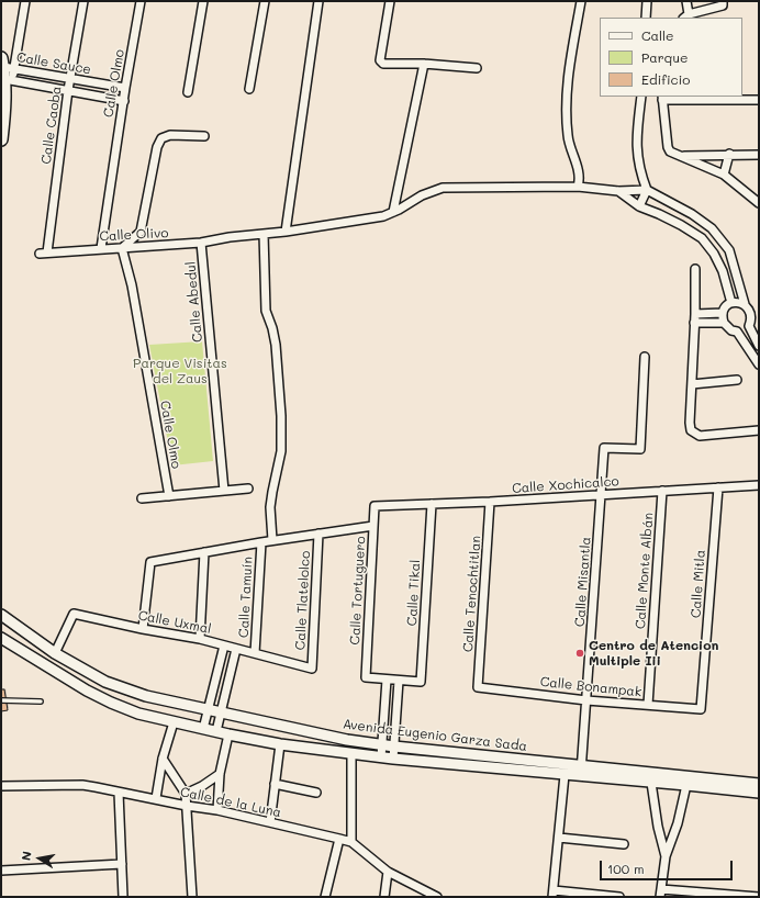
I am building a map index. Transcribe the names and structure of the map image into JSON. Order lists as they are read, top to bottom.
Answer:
{
  "streets": {
    "main road": ["Avenida Eugenio Garza Sada"],
    "street": [
      "Calle Sauce",
      "Calle Olmo",
      "Calle Caoba",
      "Calle Olivo",
      "Calle Abedul",
      "Calle Xochicalco",
      "Calle Monte Albán",
      "Calle Misantla",
      "Calle Mitla",
      "Calle Tortuguero",
      "Calle Tikal",
      "Calle Tenochtitlan",
      "Calle Tamuín",
      "Calle Tlatelolco",
      "Calle Uxmal",
      "Calle Bonampak",
      "Calle de la Luna"
    ]
  },
  "crossings": [
    ["Calle Sauce", "Calle Olmo"],
    ["Calle Sauce", "Calle Caoba"],
    ["Calle Olmo", "Calle Olivo"],
    ["Calle Caoba", "Calle Olivo"],
    ["Calle Olivo", "Calle Abedul"],
    ["Calle Xochicalco", "Calle Monte Albán"],
    ["Calle Xochicalco", "Calle Misantla"],
    ["Calle Xochicalco", "Calle Mitla"],
    ["Calle Xochicalco", "Calle Tortuguero"],
    ["Calle Xochicalco", "Calle Tikal"],
    ["Calle Xochicalco", "Calle Tenochtitlan"],
    ["Calle Monte Albán", "Calle Bonampak"],
    ["Calle Misantla", "Calle Bonampak"],
    ["Calle Misantla", "Avenida Eugenio Garza Sada"],
    ["Calle Mitla", "Calle Bonampak"],
    ["Calle Tenochtitlan", "Calle Bonampak"],
    ["Calle Tamuín", "Calle Uxmal"],
    ["Calle Tlatelolco", "Calle Uxmal"],
    ["Calle Uxmal", "Avenida Eugenio Garza Sada"]
  ],
  "parks": ["Parque Visitas del Zaus"],
  "places": ["Centro de Atencion Multiple Iii"],
  "legend": ["Calle", "Parque", "Edificio"],
  "scale_bar": "100 m",
  "north": "left"
}
